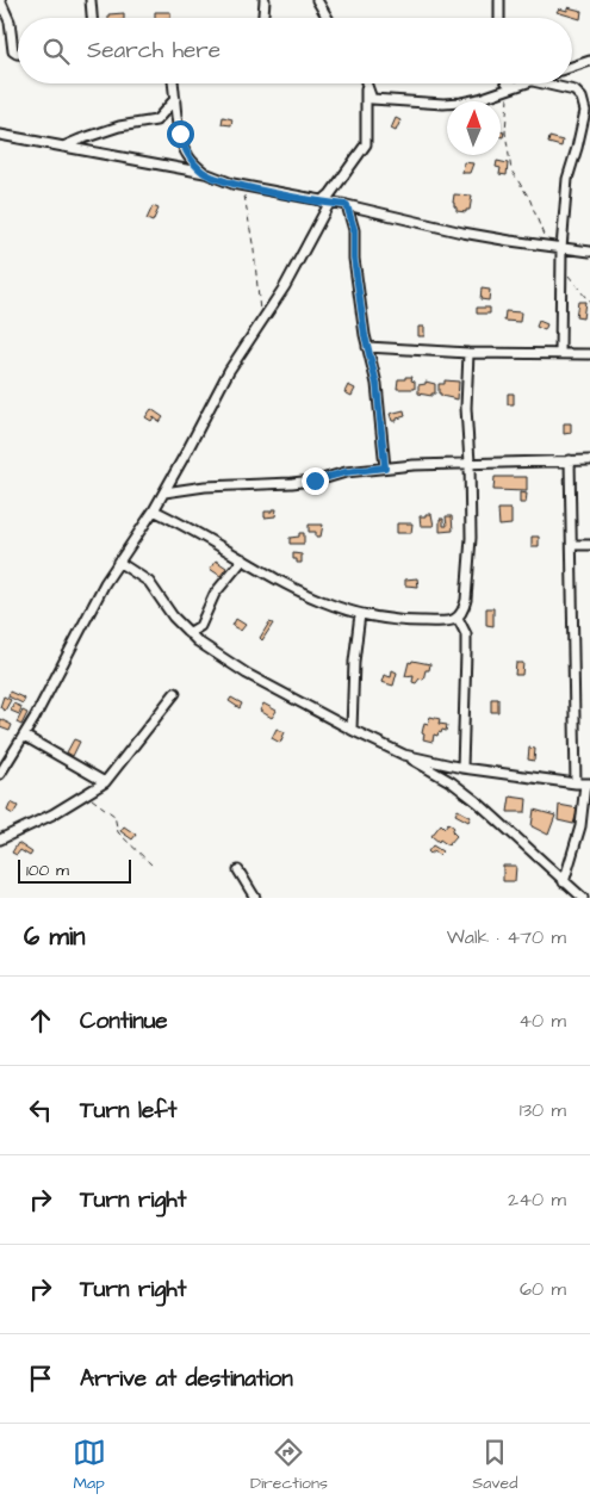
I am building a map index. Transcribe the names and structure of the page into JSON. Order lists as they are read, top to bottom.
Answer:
{
  "scale_bar": "100 m",
  "north": "top",
  "page": {
    "search": "Search here",
    "scale": "100 m",
    "heading": ["6 min", "Walk · 470 m"],
    "list": [
      ["Continue", "40 m"],
      ["Turn left", "130 m"],
      ["Turn right", "240 m"],
      ["Turn right", "60 m"],
      "Arrive at destination"
    ],
    "nav": ["Map", "Directions", "Saved"]
  }
}
